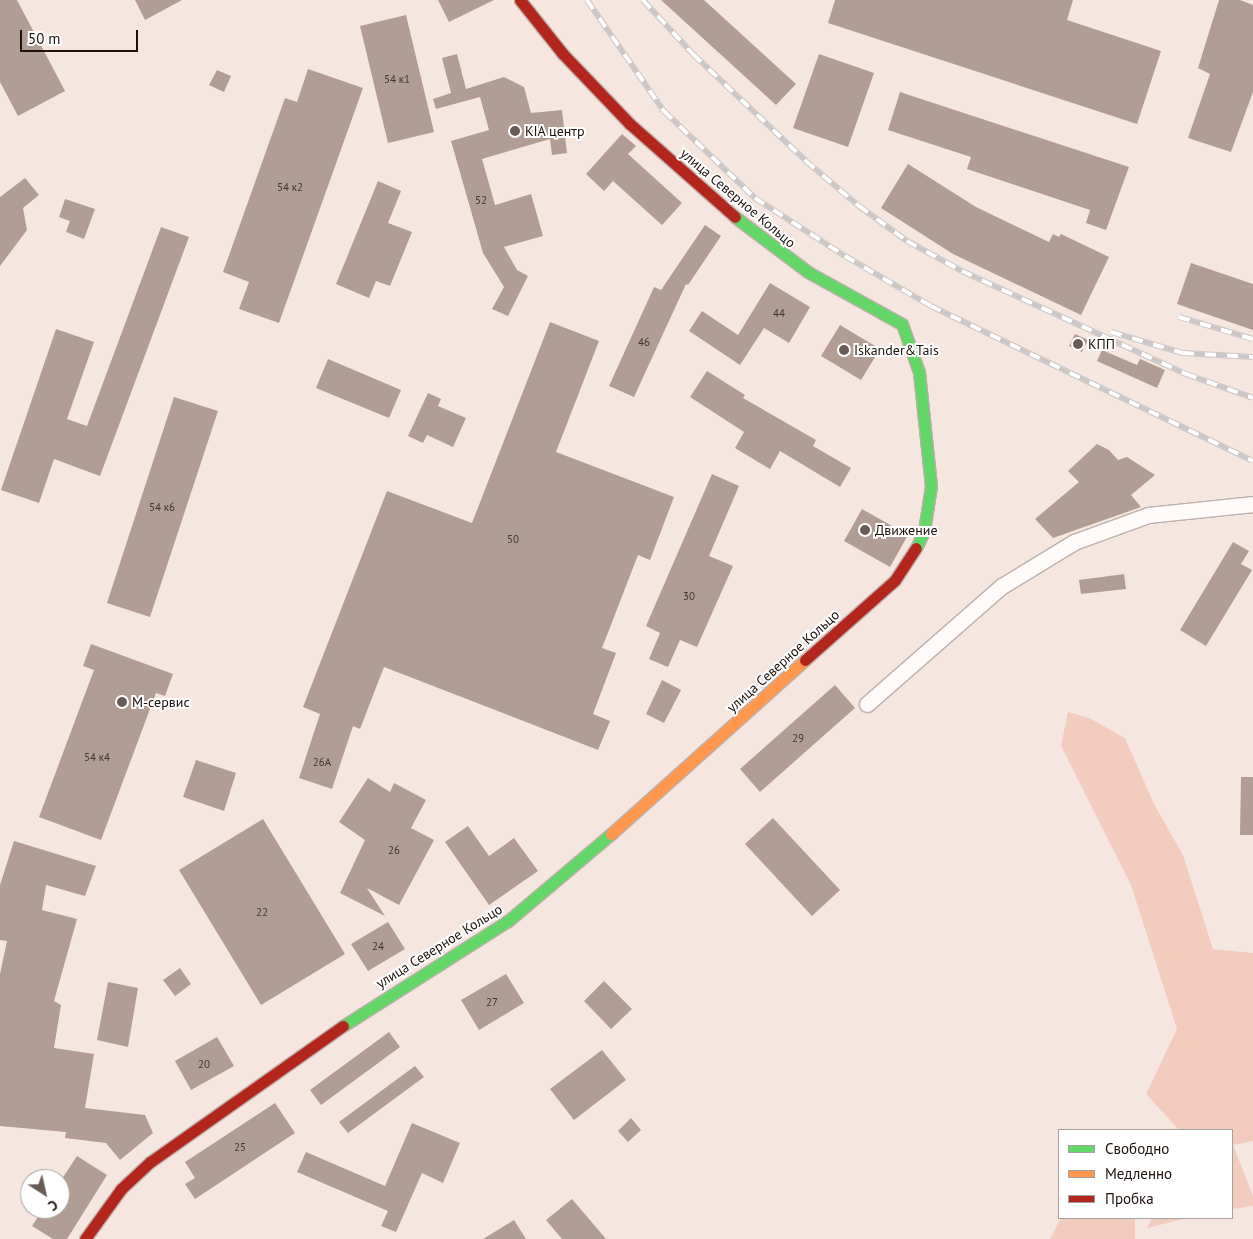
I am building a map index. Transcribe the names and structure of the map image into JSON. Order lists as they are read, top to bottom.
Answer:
{
  "streets": {
    "street": ["улица Северное Кольцо"]
  },
  "places": [
    "KIA центр",
    "КПП",
    "Iskander&Tais",
    "Движение",
    "М-сервис"
  ],
  "house_numbers": [
    "54 к1",
    "54 к2",
    "52",
    "44",
    "46",
    "54 к6",
    "50",
    "30",
    "29",
    "54 к4",
    "26А",
    "26",
    "22",
    "24",
    "27",
    "20",
    "25"
  ],
  "legend": ["Свободно", "Медленно", "Пробка"],
  "scale_bar": "50 m",
  "north": "bottom right"
}
